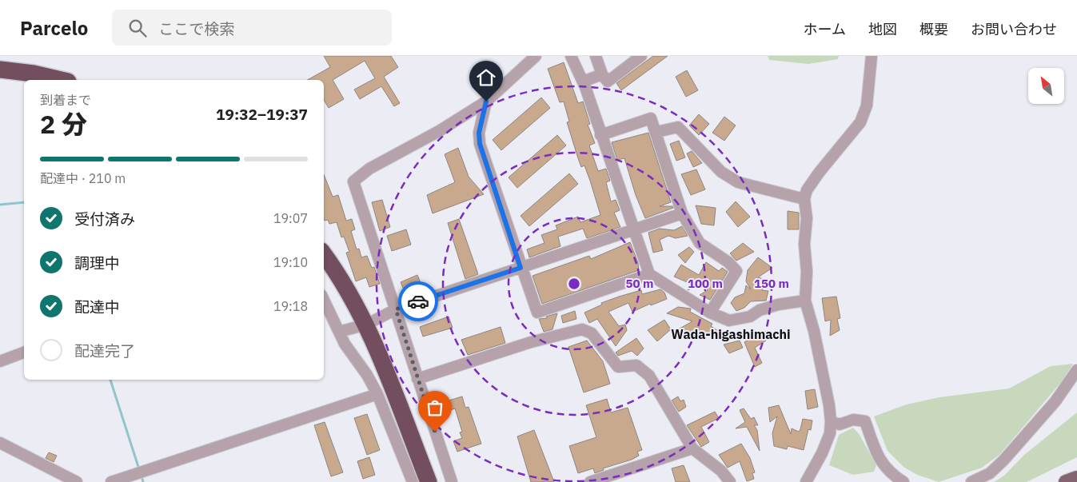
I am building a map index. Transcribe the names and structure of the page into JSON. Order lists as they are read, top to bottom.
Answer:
{
  "districts": ["Wada-higashimachi"],
  "north": "top left",
  "page": {
    "header": "Parcelo",
    "search": "ここで検索",
    "nav": [
      "ホーム",
      "地図",
      "概要",
      "お問い合わせ"
    ],
    "heading": ["2 分", "到着まで", "19:32–19:37"],
    "bar": "配達中 · 210 m",
    "list": [
      ["受付済み", "19:07"],
      ["調理中", "19:10"],
      ["配達中", "19:18"],
      "配達完了"
    ]
  },
  "rings": ["50 m", "100 m", "150 m"]
}
